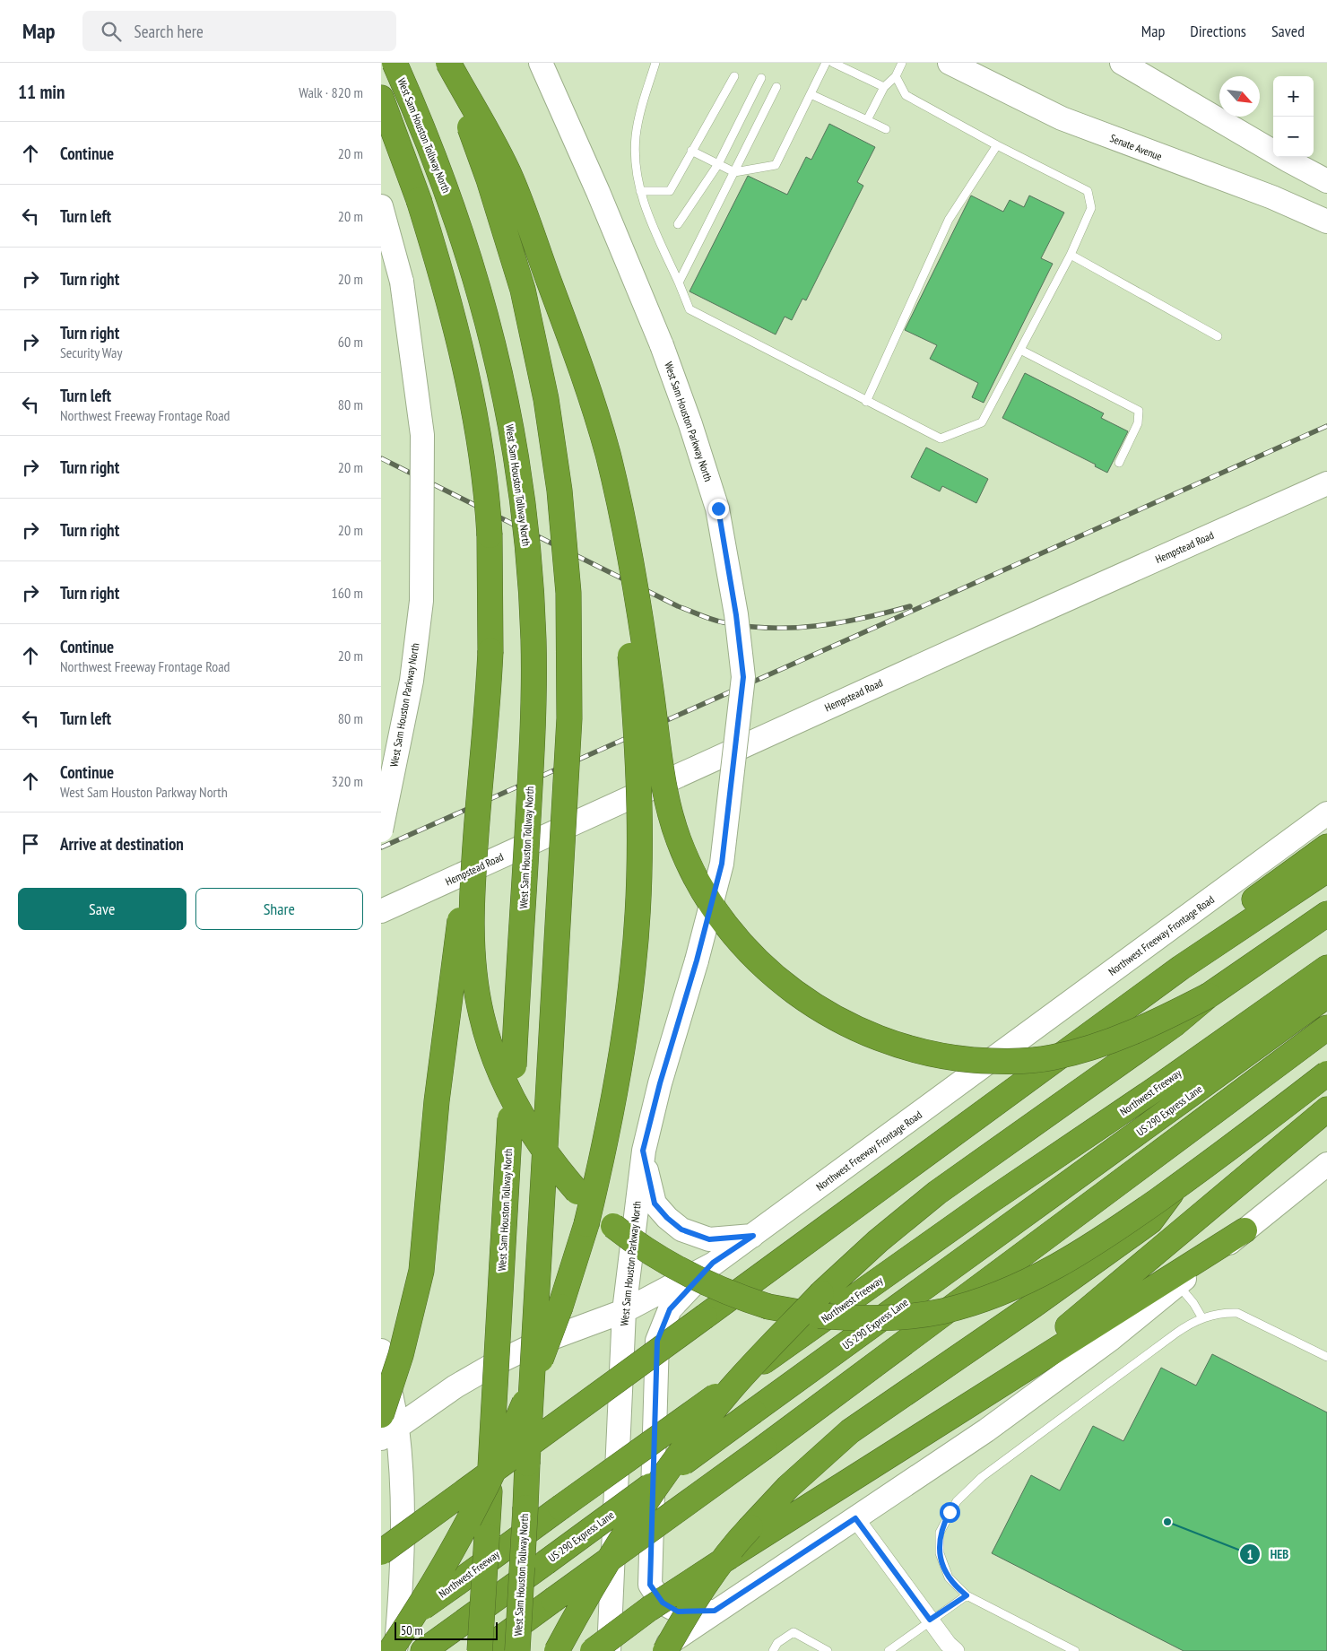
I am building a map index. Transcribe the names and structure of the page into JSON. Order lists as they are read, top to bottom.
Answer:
{
  "streets": {
    "highway": ["West Sam Houston Tollway North", "Northwest Freeway", "US 290 Express Lane"],
    "main road": [
      "Senate Avenue",
      "West Sam Houston Parkway North",
      "Hempstead Road",
      "Northwest Freeway Frontage Road"
    ]
  },
  "crossings": [
    ["West Sam Houston Parkway North", "Northwest Freeway Frontage Road"]
  ],
  "places": ["HEB"],
  "scale_bar": "50 m",
  "north": "bottom right",
  "page": {
    "header": "Map",
    "search": "Search here",
    "nav": ["Map", "Directions", "Saved"],
    "heading": ["11 min", "Walk · 820 m"],
    "map_buttons": ["+", "−"],
    "list": [
      ["Continue", "20 m"],
      ["Turn left", "20 m"],
      ["Turn right", "20 m"],
      ["Turn right", "Security Way", "60 m"],
      ["Turn left", "Northwest Freeway Frontage Road", "80 m"],
      ["Turn right", "20 m"],
      ["Turn right", "20 m"],
      ["Turn right", "160 m"],
      ["Continue", "Northwest Freeway Frontage Road", "20 m"],
      ["Turn left", "80 m"],
      ["Continue", "West Sam Houston Parkway North", "320 m"],
      "Arrive at destination"
    ],
    "buttons": ["Save", "Share"],
    "scale": "50 m"
  }
}
